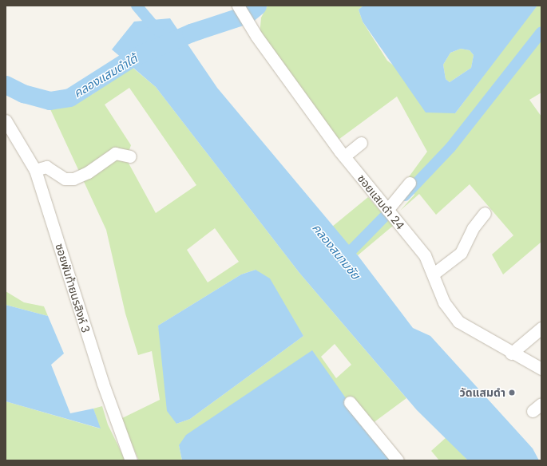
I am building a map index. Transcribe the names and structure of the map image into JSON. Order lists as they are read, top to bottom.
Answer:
{
  "streets": {
    "street": ["ซอยแสมดำ 24", "ซอยพันท้ายนรสิงห์ 3"]
  },
  "water": ["คลองแสมดำใต้", "คลองสนามชัย"],
  "places": ["วัดแสมดำ"]
}
